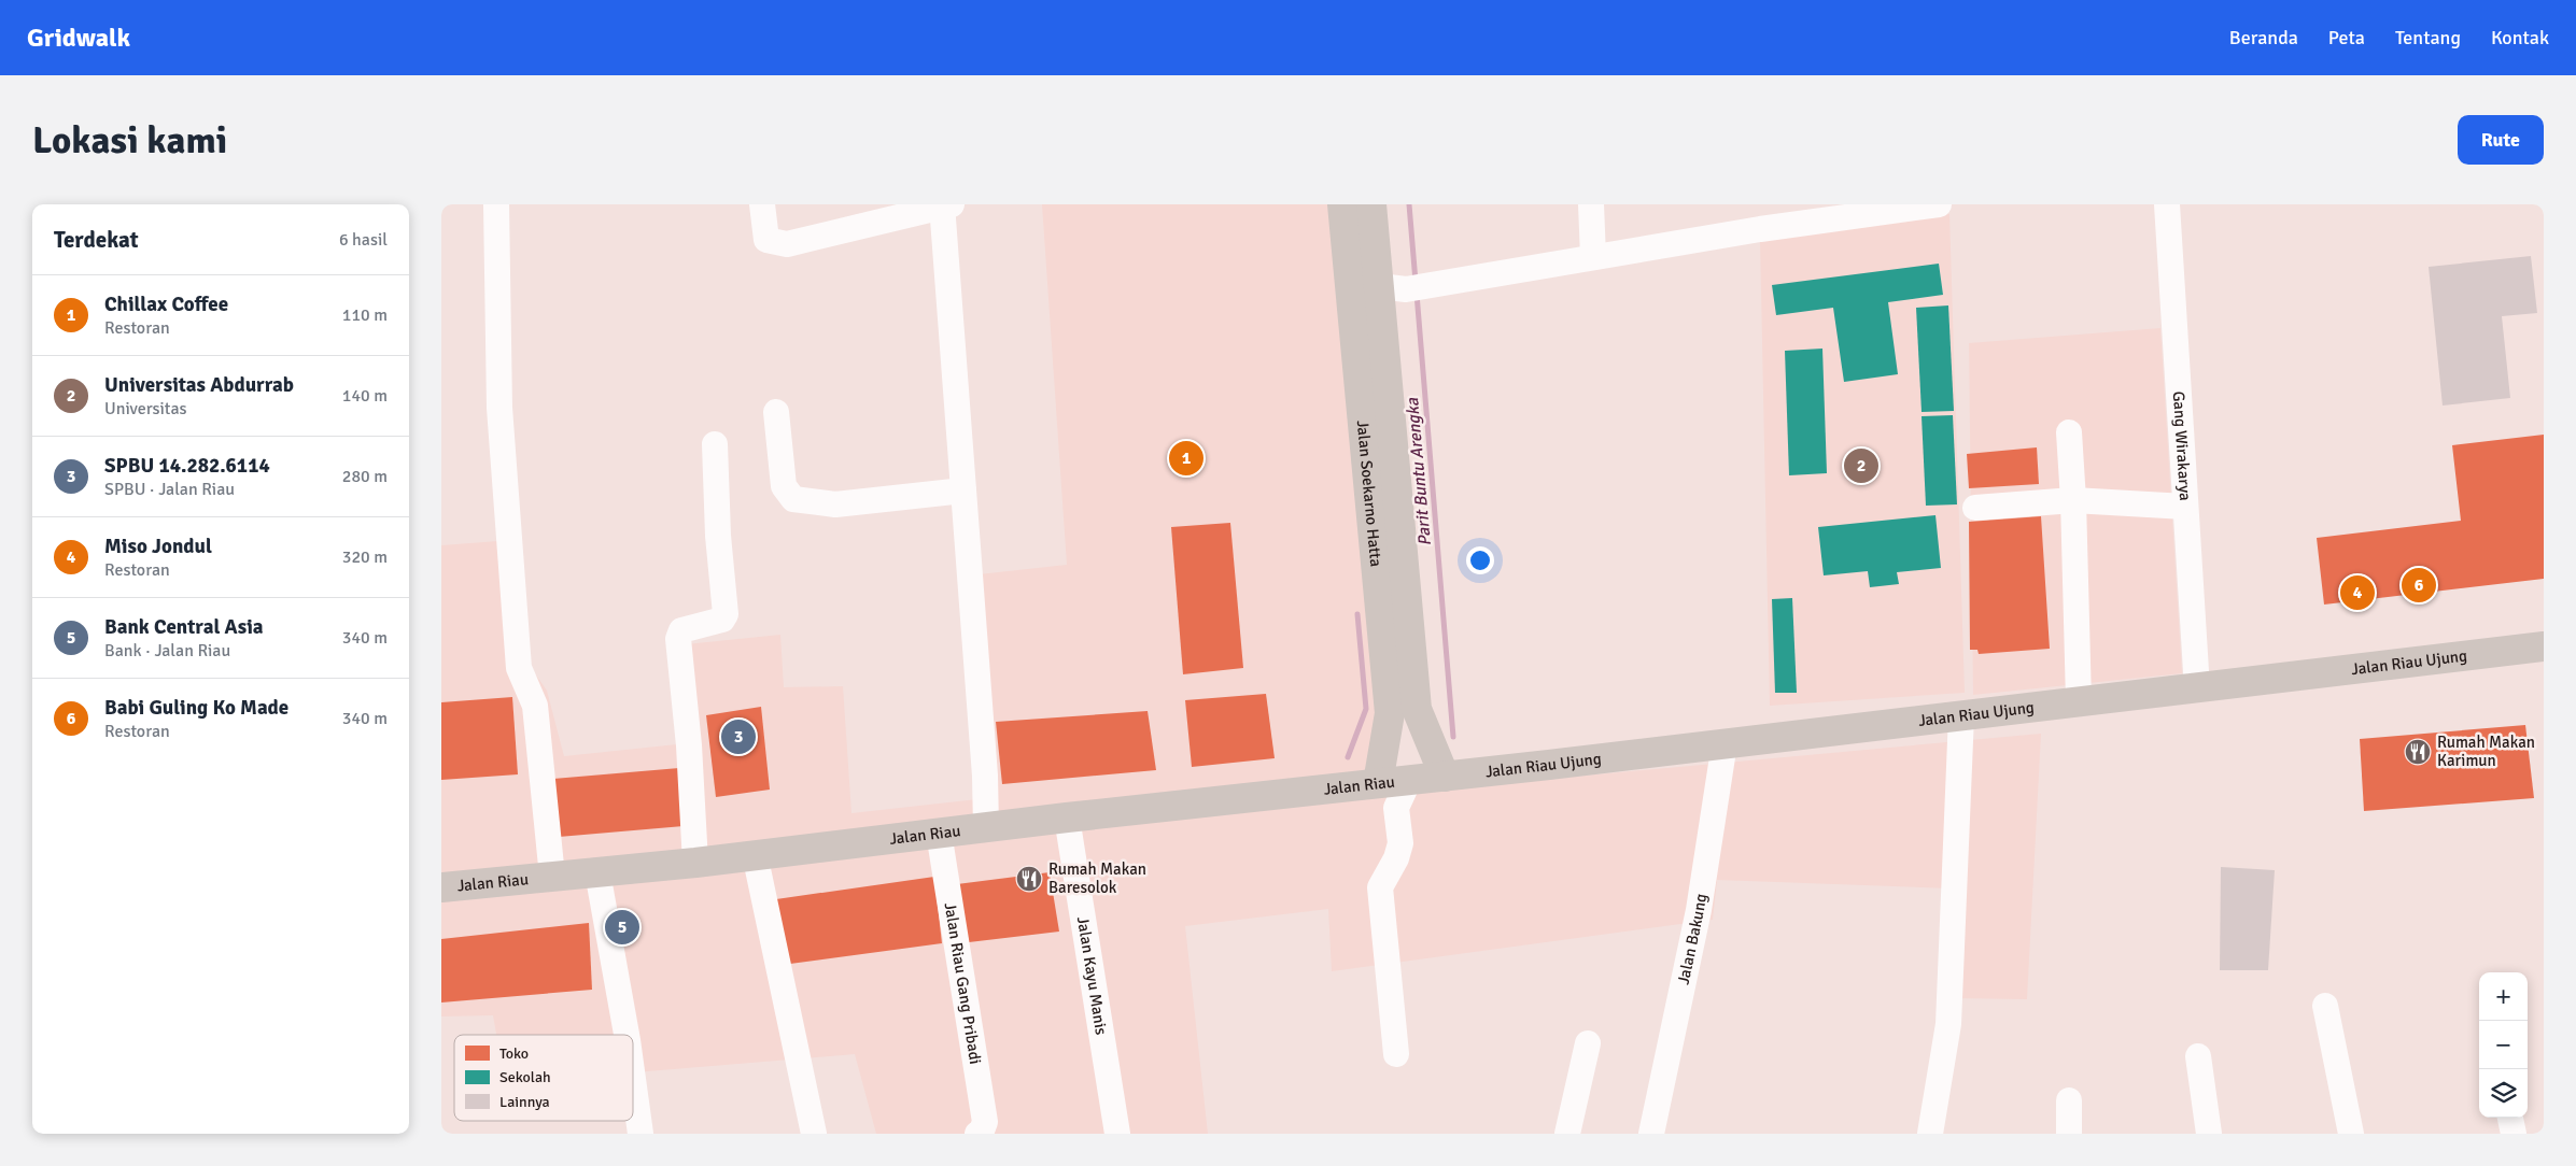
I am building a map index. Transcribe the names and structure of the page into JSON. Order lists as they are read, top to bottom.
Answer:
{
  "streets": {
    "main road": ["Jalan Soekarno Hatta", "Jalan Riau Ujung", "Jalan Riau"],
    "street": [
      "Gang Wirakarya",
      "Jalan Bakung",
      "Jalan Kayu Manis",
      "Jalan Riau Gang Pribadi"
    ]
  },
  "crossings": [
    ["Gang Wirakarya", "Jalan Riau Ujung"],
    ["Jalan Soekarno Hatta", "Jalan Riau Ujung"],
    ["Jalan Soekarno Hatta", "Jalan Riau"],
    ["Jalan Riau Ujung", "Jalan Riau"],
    ["Jalan Riau Ujung", "Jalan Bakung"],
    ["Jalan Riau", "Jalan Kayu Manis"],
    ["Jalan Riau", "Jalan Riau Gang Pribadi"]
  ],
  "water": ["Parit Buntu Arengka"],
  "places": {
    "restaurant": ["Rumah Makan Karimun", "Rumah Makan Baresolok"]
  },
  "legend": ["Toko", "Sekolah", "Lainnya"],
  "page": {
    "header": "Gridwalk",
    "nav": [
      "Beranda",
      "Peta",
      "Tentang",
      "Kontak"
    ],
    "buttons": "Rute",
    "title": "Lokasi kami",
    "heading": ["Terdekat", "6 hasil"],
    "list": [
      {
        "mark": "1",
        "name": "Chillax Coffee",
        "note": "Restoran",
        "value": "110 m"
      },
      {
        "mark": "2",
        "name": "Universitas Abdurrab",
        "note": "Universitas",
        "value": "140 m"
      },
      {
        "mark": "3",
        "name": "SPBU 14.282.6114",
        "note": "SPBU · Jalan Riau",
        "value": "280 m"
      },
      {
        "mark": "4",
        "name": "Miso Jondul",
        "note": "Restoran",
        "value": "320 m"
      },
      {
        "mark": "5",
        "name": "Bank Central Asia",
        "note": "Bank · Jalan Riau",
        "value": "340 m"
      },
      {
        "mark": "6",
        "name": "Babi Guling Ko Made",
        "note": "Restoran",
        "value": "340 m"
      }
    ],
    "pins": [
      "1",
      "2",
      "6",
      "4",
      "3",
      "5"
    ],
    "map_buttons": ["+", "−"]
  }
}
